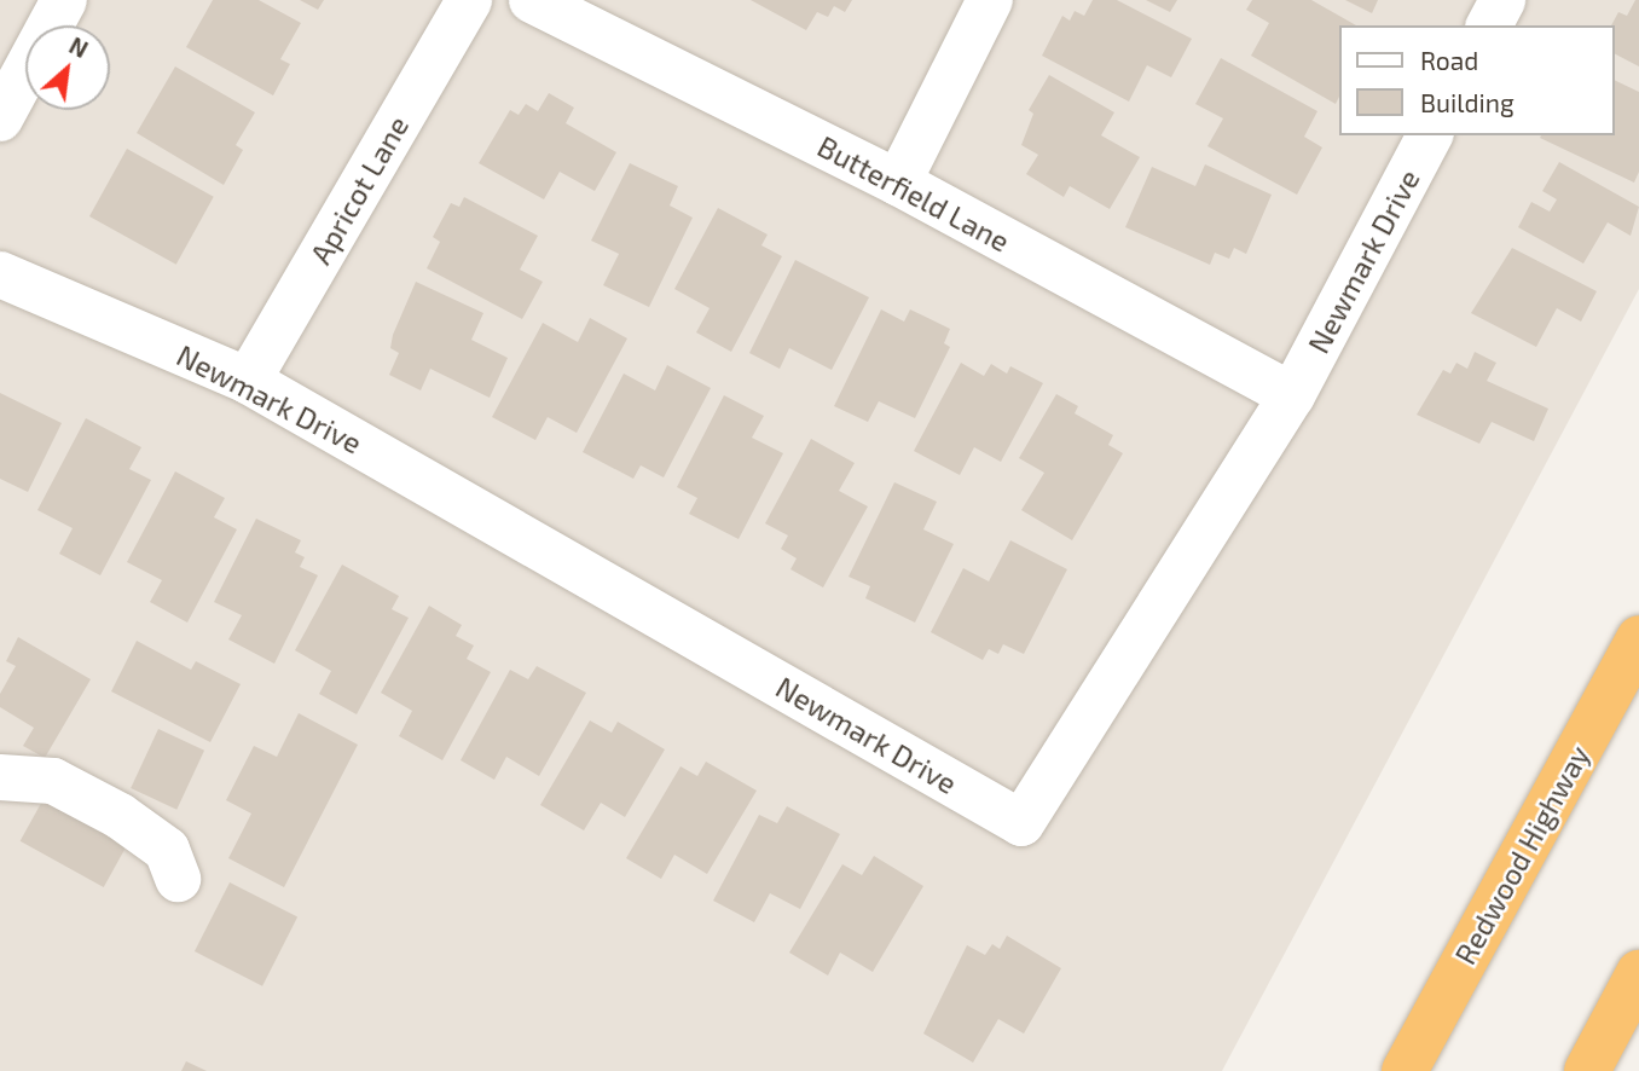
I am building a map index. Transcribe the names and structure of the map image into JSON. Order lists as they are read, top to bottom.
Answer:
{
  "streets": {
    "highway": ["Redwood Highway"],
    "street": ["Apricot Lane", "Butterfield Lane", "Newmark Drive"]
  },
  "crossings": [
    ["Apricot Lane", "Newmark Drive"],
    ["Butterfield Lane", "Newmark Drive"]
  ],
  "legend": ["Road", "Building"],
  "north": "top right"
}
